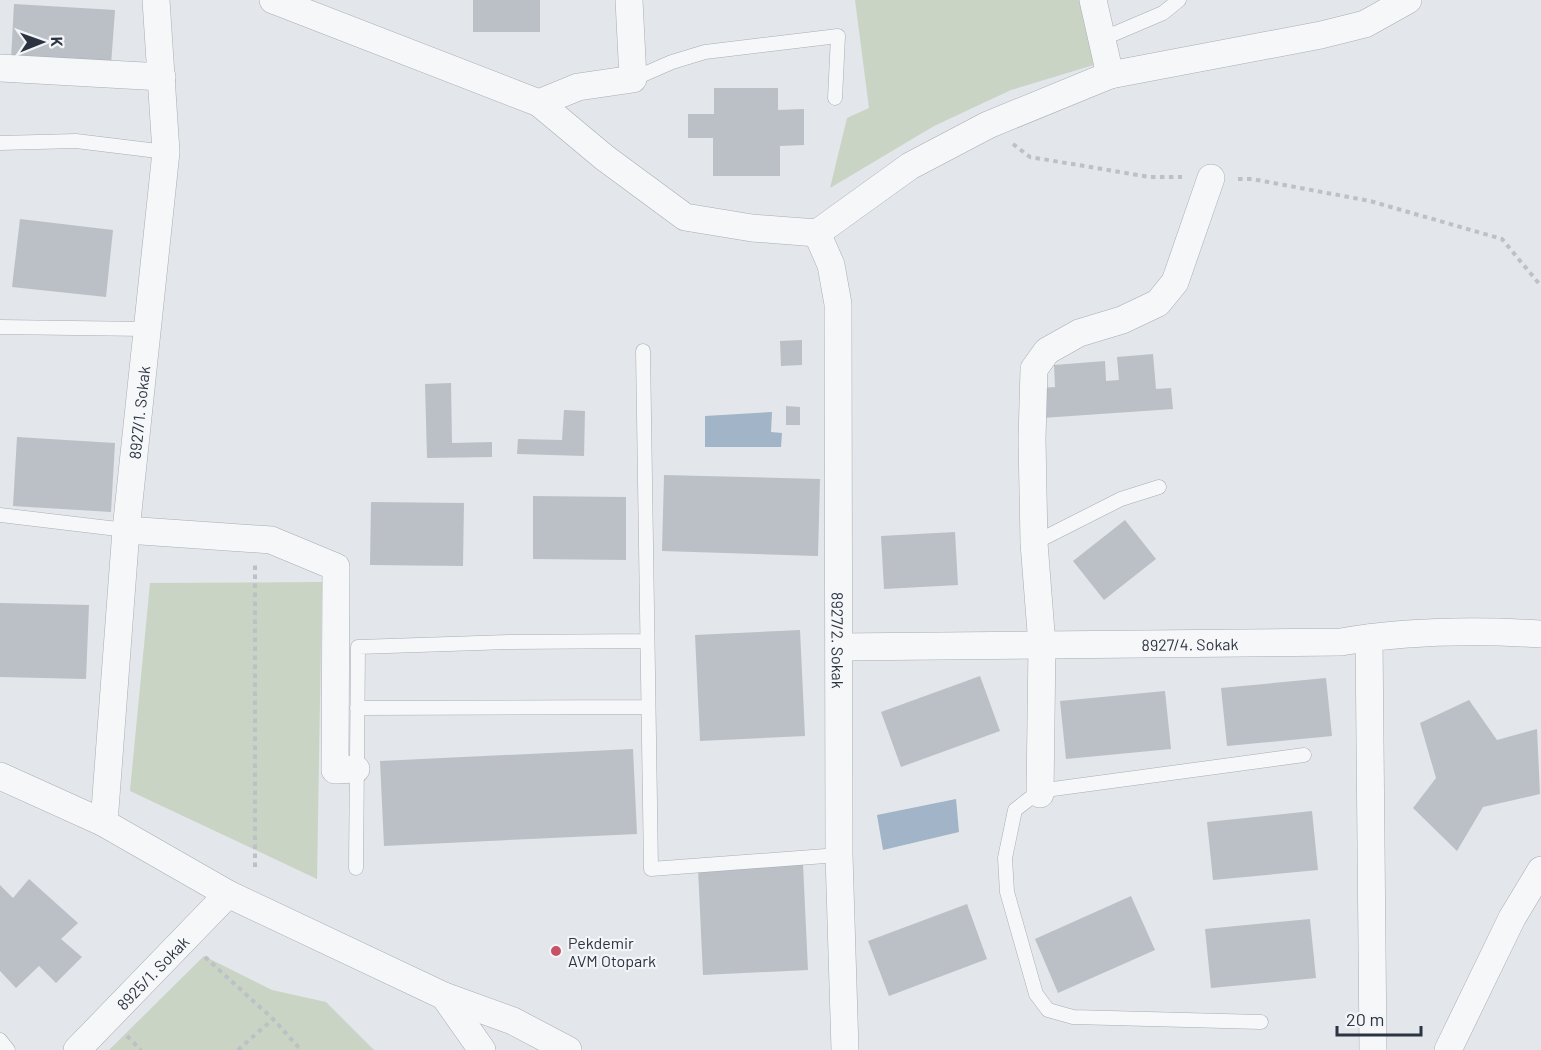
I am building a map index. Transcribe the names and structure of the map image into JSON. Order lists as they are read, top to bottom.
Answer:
{
  "streets": {
    "street": [
      "8927/1. Sokak",
      "8927/2. Sokak",
      "8927/4. Sokak",
      "8925/1. Sokak"
    ]
  },
  "crossings": [
    ["8927/2. Sokak", "8927/4. Sokak"]
  ],
  "places": ["Pekdemir AVM Otopark"],
  "scale_bar": "20 m",
  "north": "right"
}
